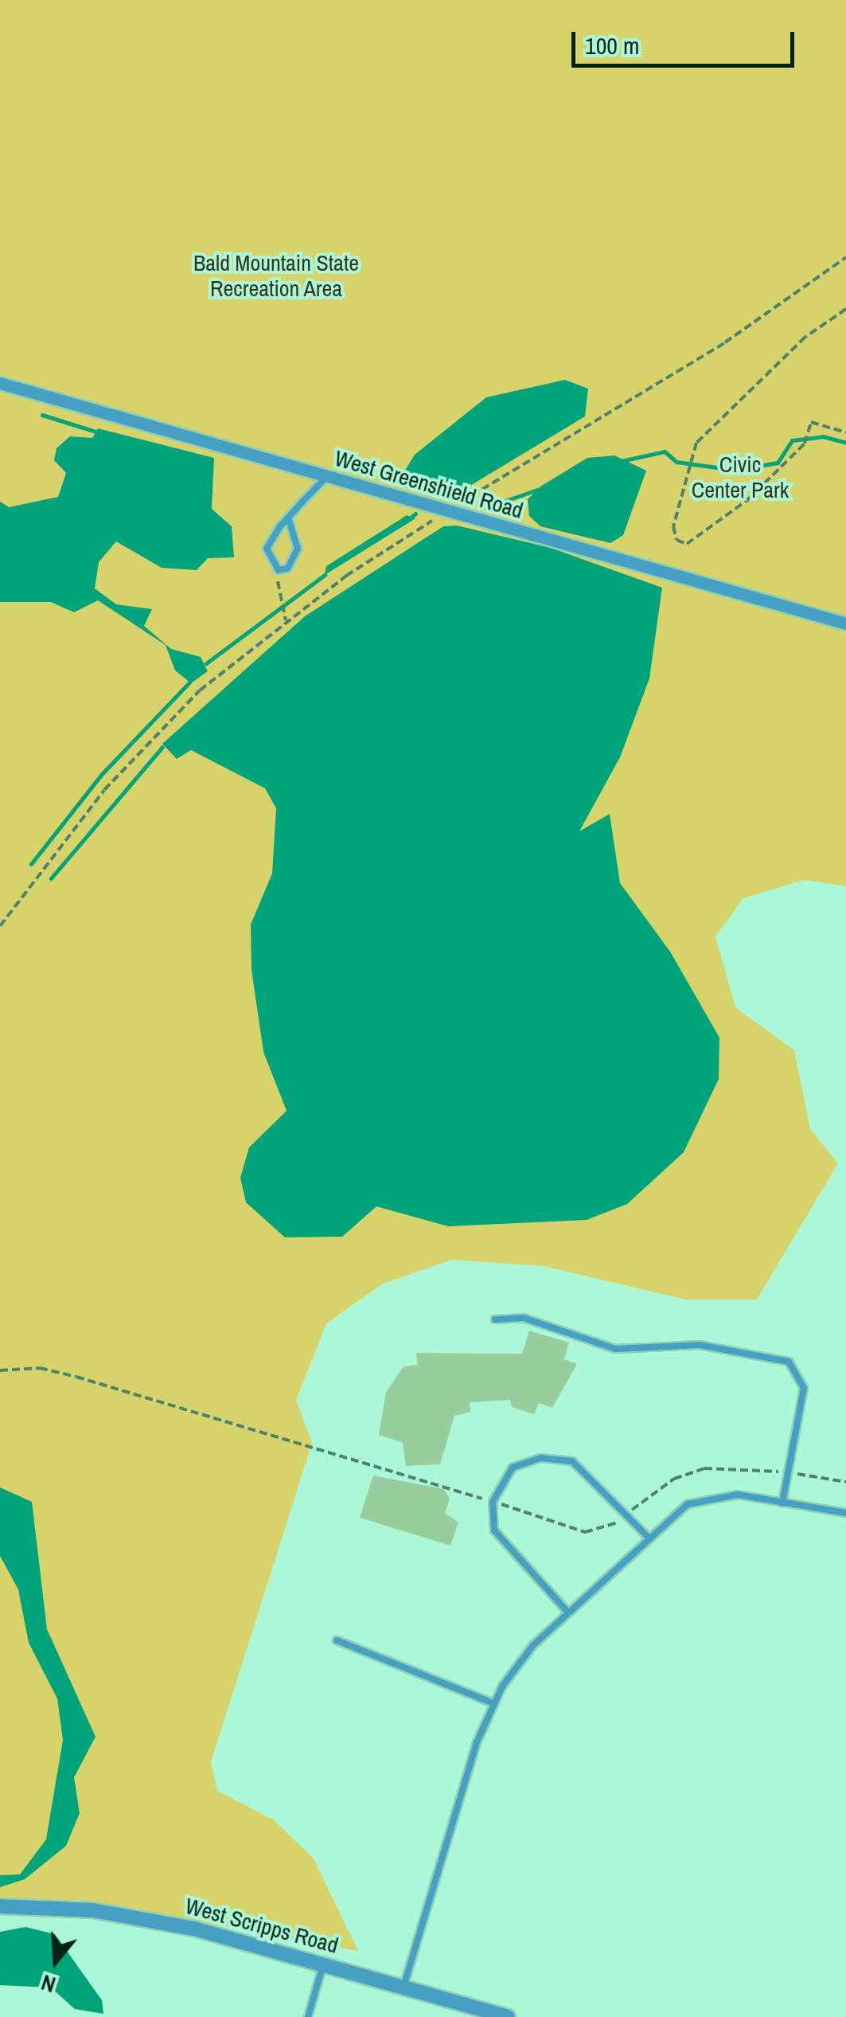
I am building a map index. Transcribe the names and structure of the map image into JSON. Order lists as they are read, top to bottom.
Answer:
{
  "streets": {
    "street": ["West Greenshield Road", "West Scripps Road"]
  },
  "parks": ["Bald Mountain State Recreation Area", "Civic Center Park"],
  "scale_bar": "100 m",
  "north": "bottom"
}
